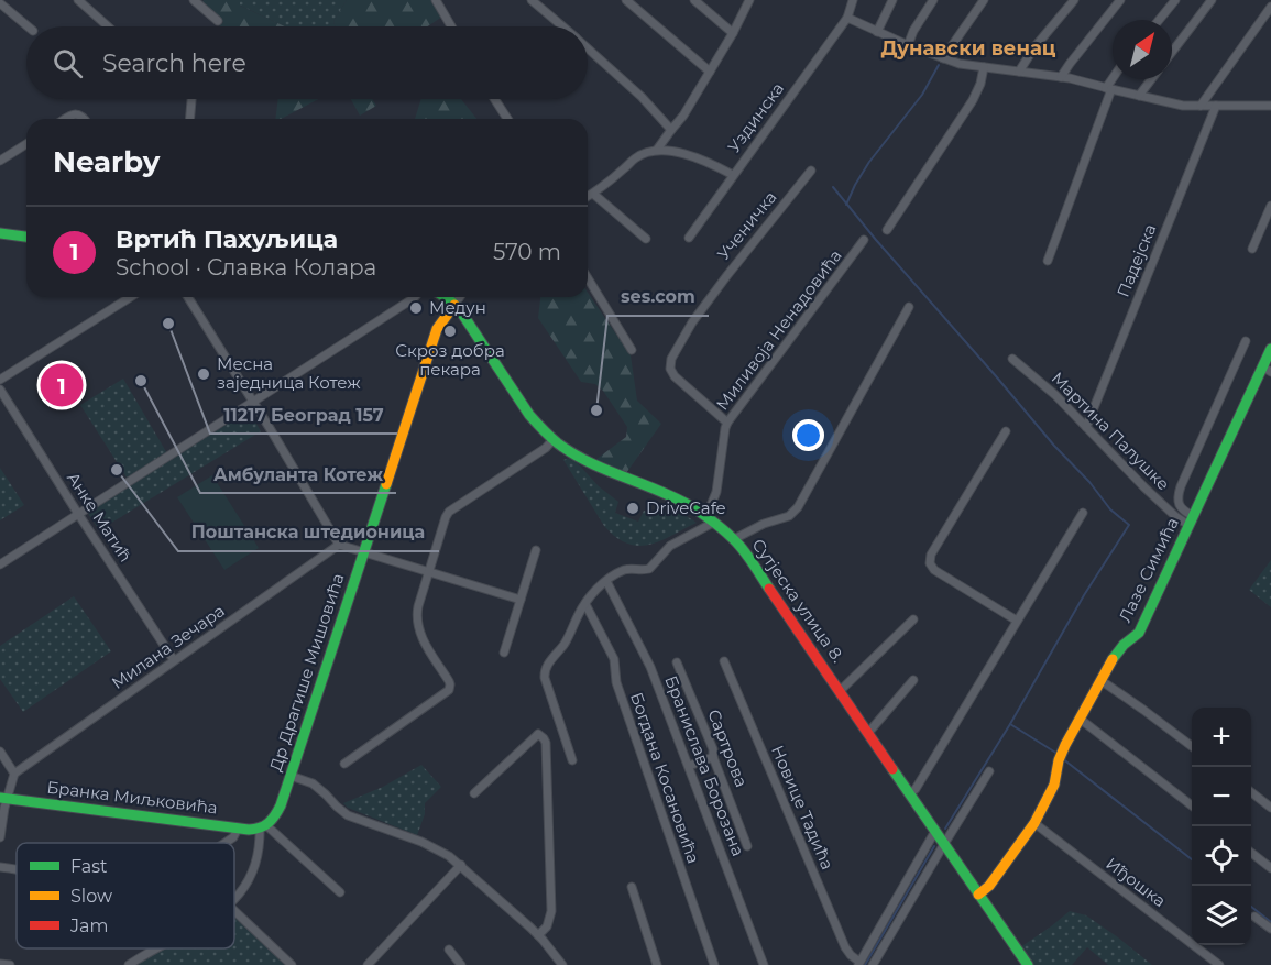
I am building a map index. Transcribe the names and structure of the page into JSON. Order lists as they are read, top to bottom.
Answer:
{
  "streets": {
    "street": [
      "Уздинска",
      "Ученичка",
      "Падејска",
      "Миливоја Ненадовића",
      "Мартина Палушке",
      "Анке Матић",
      "Лазе Симића",
      "Сутјеска улица 8.",
      "Милана Зечара",
      "Др Драгише Мишовића",
      "Сартрова",
      "Бранислава Борозана",
      "Богдана Косановића",
      "Бранка Миљковића",
      "Новице Тадића",
      "Иђошка"
    ]
  },
  "crossings": [
    ["Ученичка", "Миливоја Ненадовића"],
    ["Падејска", "Мартина Палушке"],
    ["Миливоја Ненадовића", "Сутјеска улица 8."],
    ["Мартина Палушке", "Лазе Симића"],
    ["Анке Матић", "Милана Зечара"],
    ["Лазе Симића", "Сутјеска улица 8."],
    ["Лазе Симића", "Иђошка"],
    ["Сутјеска улица 8.", "Др Драгише Мишовића"],
    ["Др Драгише Мишовића", "Бранка Миљковића"]
  ],
  "districts": ["Дунавски венац"],
  "places": [
    "Медун",
    "11217 Београд 157",
    "Скроз добра пекара",
    "Месна заједница Котеж",
    "Амбуланта Котеж",
    "ses.com",
    "Поштанска штедионица",
    "DriveCafe"
  ],
  "legend": ["Fast", "Slow", "Jam"],
  "north": "top right",
  "page": {
    "search": "Search here",
    "heading": "Nearby",
    "list": [
      {
        "mark": "1",
        "name": "Вртић Пахуљица",
        "note": "School · Славка Колара",
        "value": "570 m"
      }
    ],
    "pins": "1",
    "map_buttons": ["+", "−"]
  }
}
